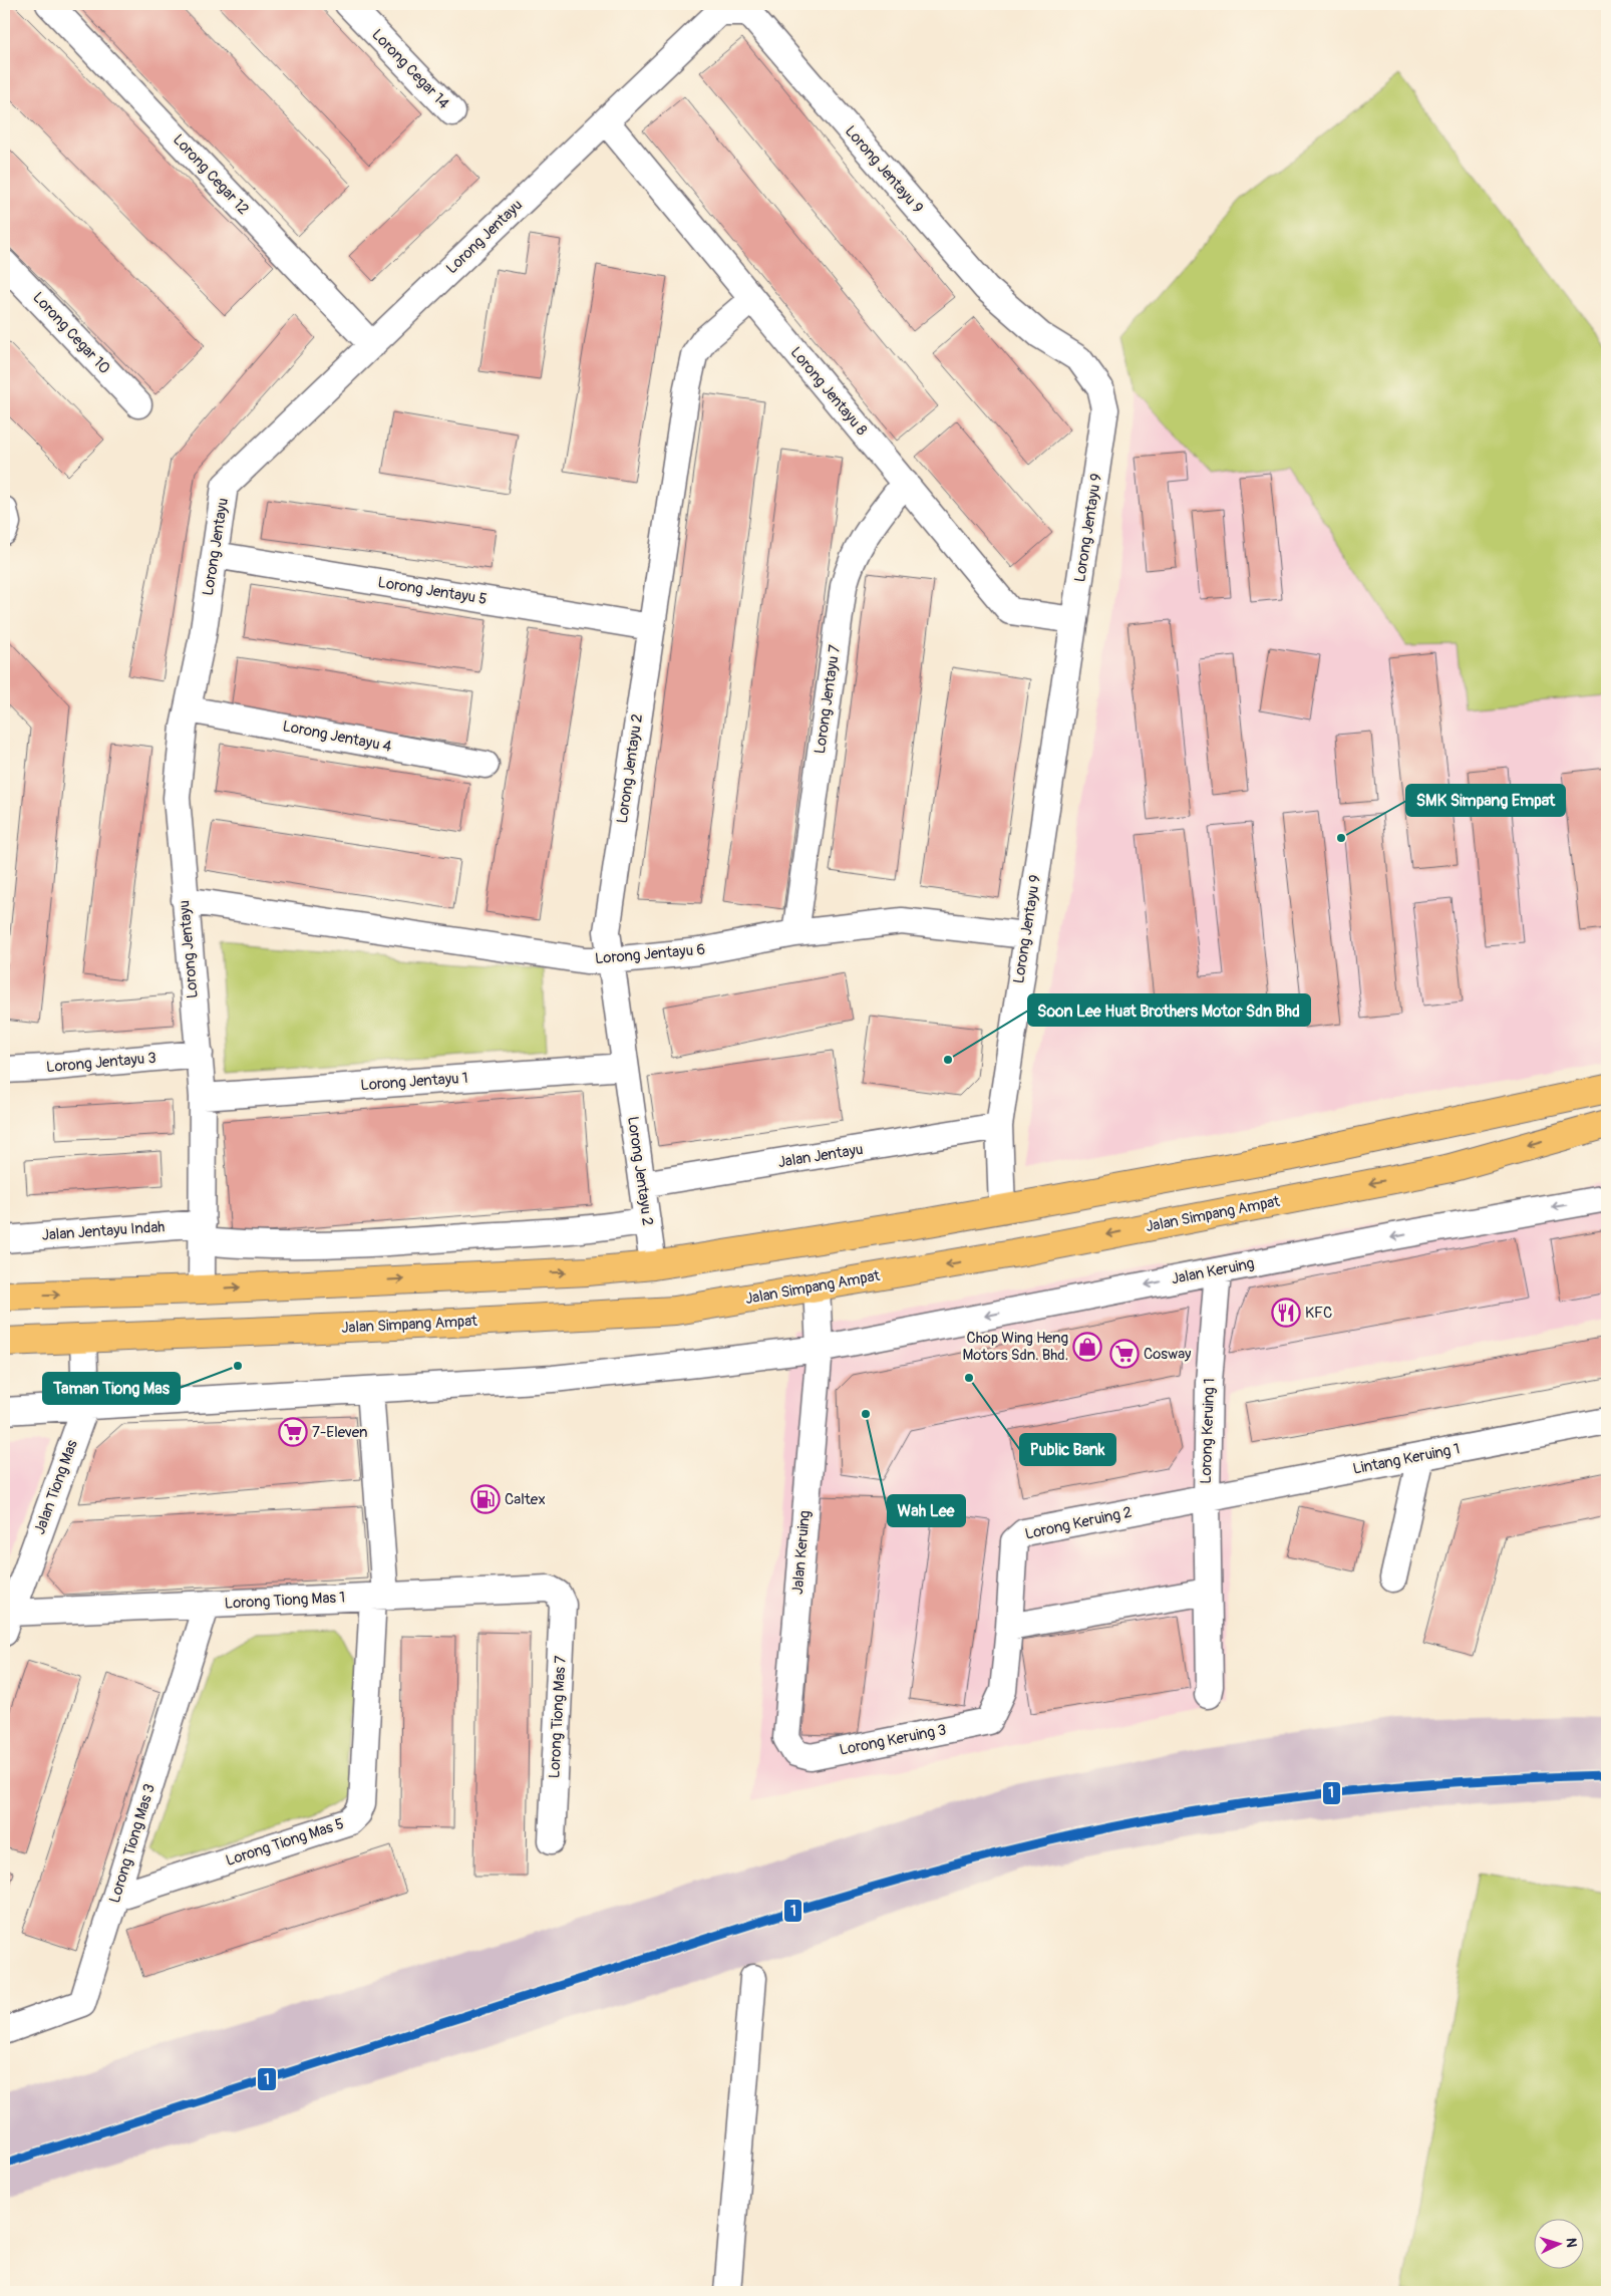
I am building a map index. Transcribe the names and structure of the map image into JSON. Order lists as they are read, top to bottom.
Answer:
{
  "streets": {
    "highway": ["Jalan Simpang Ampat"],
    "street": [
      "Lorong Cegar 14",
      "Lorong Jentayu 9",
      "Lorong Cegar 12",
      "Lorong Jentayu",
      "Lorong Cegar 10",
      "Lorong Jentayu 8",
      "Lorong Jentayu 5",
      "Lorong Jentayu 7",
      "Lorong Jentayu 4",
      "Lorong Jentayu 2",
      "Lorong Jentayu 6",
      "Lorong Jentayu 3",
      "Lorong Jentayu 1",
      "Jalan Jentayu",
      "Jalan Jentayu Indah",
      "Jalan Keruing",
      "Lorong Keruing 1",
      "Lintang Keruing 1",
      "Jalan Tiong Mas",
      "Lorong Keruing 2",
      "Lorong Tiong Mas 1",
      "Lorong Tiong Mas 7",
      "Lorong Keruing 3",
      "Lorong Tiong Mas 5",
      "Lorong Tiong Mas 3"
    ]
  },
  "crossings": [
    ["Lorong Jentayu 9", "Lorong Jentayu"],
    ["Lorong Jentayu 9", "Lorong Jentayu 8"],
    ["Lorong Jentayu 9", "Lorong Jentayu 6"],
    ["Lorong Jentayu 9", "Jalan Jentayu"],
    ["Lorong Cegar 12", "Lorong Jentayu"],
    ["Lorong Jentayu", "Lorong Jentayu 8"],
    ["Lorong Jentayu", "Lorong Jentayu 5"],
    ["Lorong Jentayu", "Lorong Jentayu 4"],
    ["Lorong Jentayu", "Lorong Jentayu 6"],
    ["Lorong Jentayu", "Lorong Jentayu 3"],
    ["Lorong Jentayu", "Lorong Jentayu 1"],
    ["Lorong Jentayu", "Jalan Jentayu Indah"],
    ["Lorong Jentayu 8", "Lorong Jentayu 7"],
    ["Lorong Jentayu 8", "Lorong Jentayu 2"],
    ["Lorong Jentayu 5", "Lorong Jentayu 2"],
    ["Lorong Jentayu 7", "Lorong Jentayu 6"],
    ["Lorong Jentayu 2", "Lorong Jentayu 6"],
    ["Lorong Jentayu 2", "Lorong Jentayu 1"],
    ["Lorong Jentayu 2", "Jalan Jentayu"],
    ["Lorong Jentayu 2", "Jalan Jentayu Indah"],
    ["Jalan Simpang Ampat", "Jalan Keruing"],
    ["Jalan Simpang Ampat", "Jalan Tiong Mas"],
    ["Jalan Keruing", "Lorong Keruing 1"],
    ["Jalan Keruing", "Jalan Tiong Mas"],
    ["Jalan Keruing", "Lorong Keruing 3"],
    ["Jalan Keruing", "Lorong Tiong Mas 5"],
    ["Lorong Keruing 1", "Lintang Keruing 1"],
    ["Lorong Keruing 1", "Lorong Keruing 2"],
    ["Lintang Keruing 1", "Lorong Keruing 2"],
    ["Jalan Tiong Mas", "Lorong Tiong Mas 1"],
    ["Lorong Keruing 2", "Lorong Keruing 3"],
    ["Lorong Tiong Mas 1", "Lorong Tiong Mas 7"],
    ["Lorong Tiong Mas 1", "Lorong Tiong Mas 5"],
    ["Lorong Tiong Mas 1", "Lorong Tiong Mas 3"],
    ["Lorong Tiong Mas 5", "Lorong Tiong Mas 3"]
  ],
  "one_way": ["Jalan Keruing"],
  "places": {
    "other": [
      "SMK Simpang Empat",
      "Soon Lee Huat Brothers Motor Sdn Bhd",
      "Taman Tiong Mas",
      "Public Bank",
      "Wah Lee"
    ],
    "restaurant": ["KFC"],
    "shop": ["Chop Wing Heng Motors Sdn. Bhd."],
    "supermarket": ["Cosway", "7-Eleven"],
    "fuel station": ["Caltex"]
  },
  "lines": ["rail line 1"],
  "north": "right"
}
